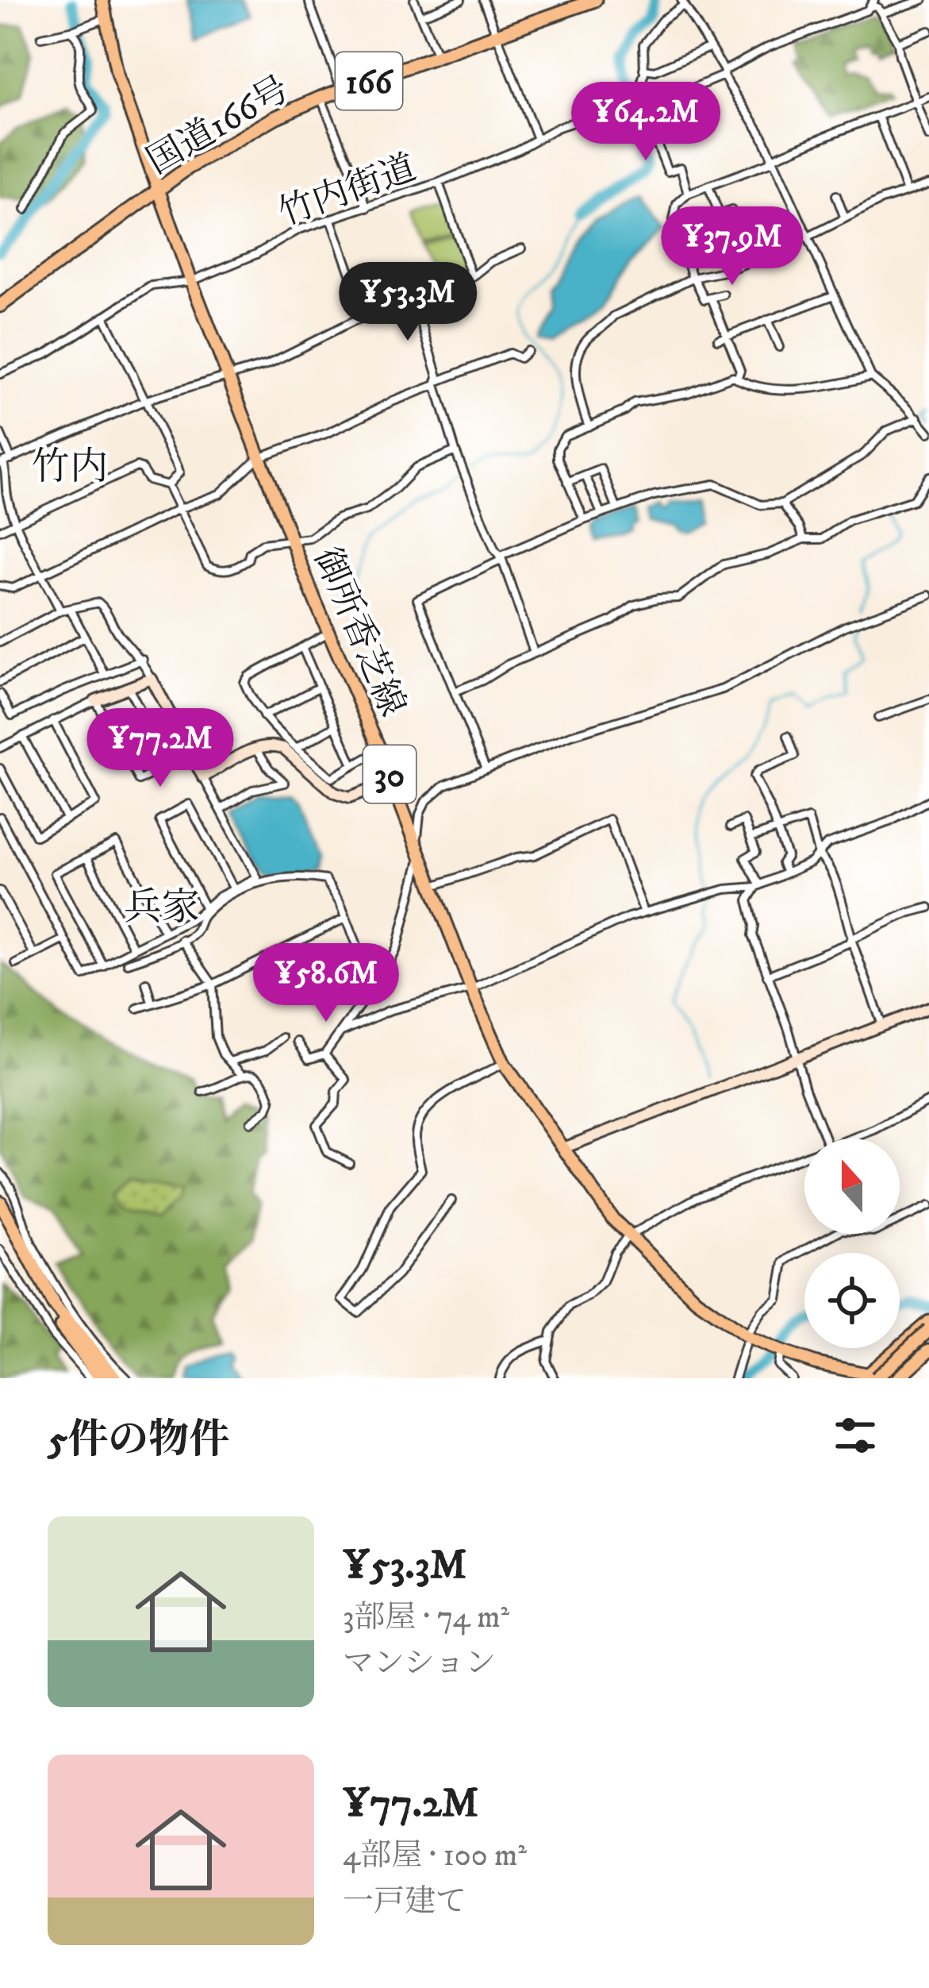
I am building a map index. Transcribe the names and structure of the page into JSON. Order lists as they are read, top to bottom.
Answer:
{
  "streets": {
    "highway": ["166", "国道166号"],
    "main road": ["御所香芝線", "30"],
    "street": ["竹内街道"]
  },
  "crossings": [
    ["国道166号", "御所香芝線"],
    ["竹内街道", "御所香芝線"]
  ],
  "districts": ["竹内", "兵家"],
  "north": "top",
  "page": {
    "price": [
      "¥64.2M",
      "¥37.9M",
      "¥53.3M",
      "¥77.2M",
      "¥58.6M"
    ],
    "heading": "5件の物件",
    "list": [
      {
        "name": "¥53.3M",
        "note": "3部屋 · 74 m² · マンション"
      },
      {
        "name": "¥77.2M",
        "note": "4部屋 · 100 m² · 一戸建て"
      }
    ]
  }
}
